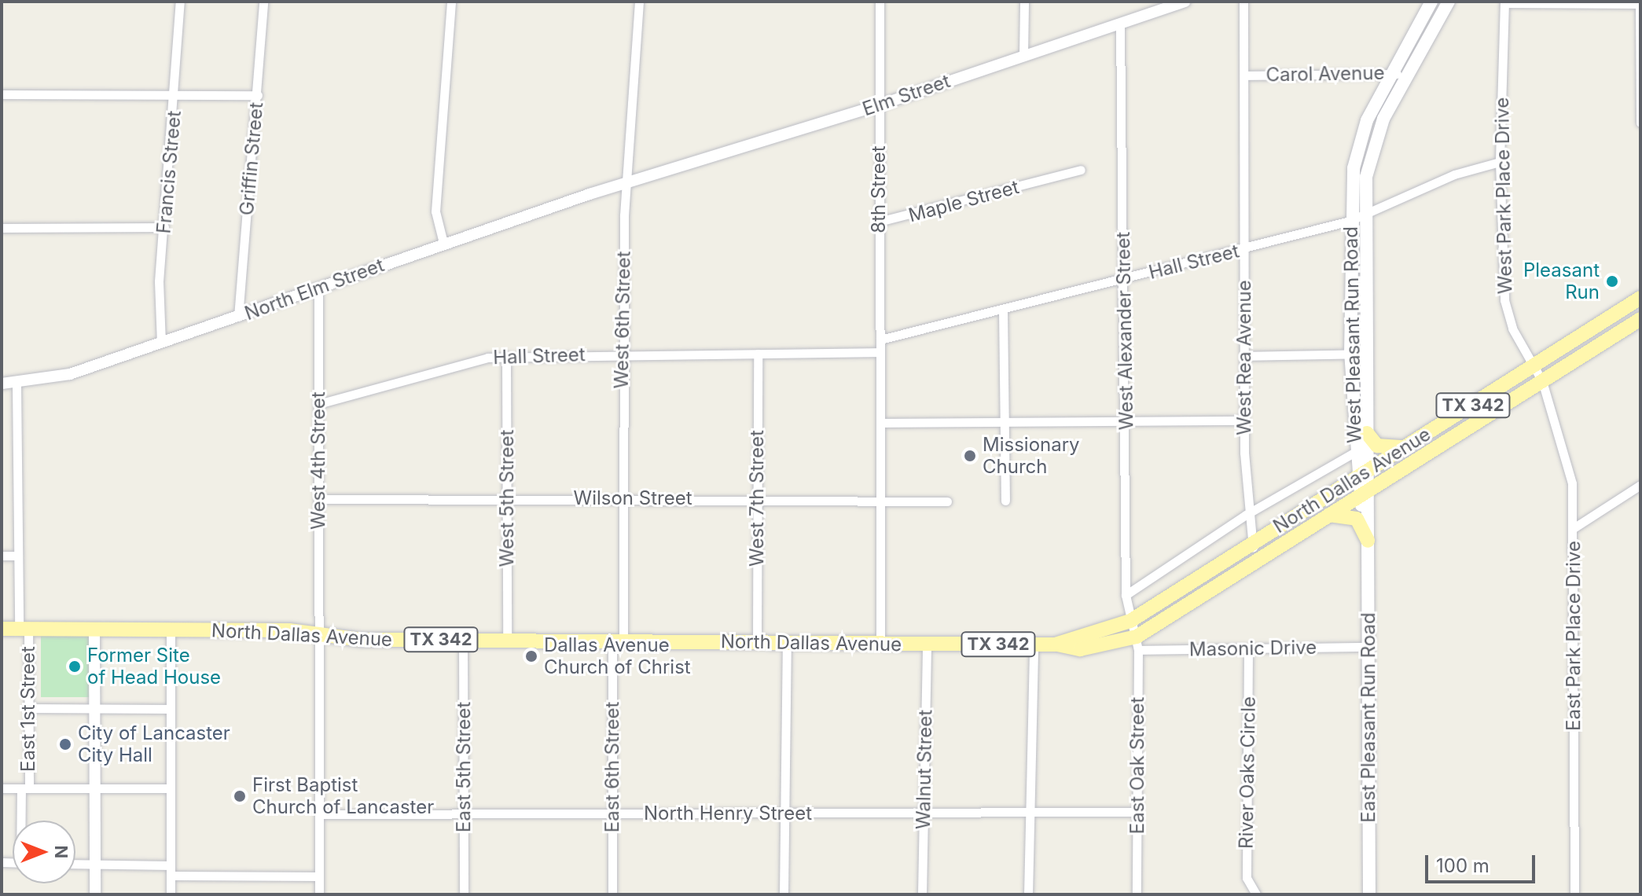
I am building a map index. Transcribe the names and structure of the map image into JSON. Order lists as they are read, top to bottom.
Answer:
{
  "streets": {
    "main road": [
      "West Pleasant Run Road",
      "TX 342",
      "North Dallas Avenue",
      "East Pleasant Run Road"
    ],
    "street": [
      "Carol Avenue",
      "Elm Street",
      "Griffin Street",
      "Francis Street",
      "8th Street",
      "West Park Place Drive",
      "Maple Street",
      "Hall Street",
      "North Elm Street",
      "West 6th Street",
      "West Alexander Street",
      "West Rea Avenue",
      "West 4th Street",
      "West 5th Street",
      "Wilson Street",
      "West 7th Street",
      "East Park Place Drive",
      "Masonic Drive",
      "East 1st Street",
      "East Oak Street",
      "East 5th Street",
      "East 6th Street",
      "Walnut Street",
      "River Oaks Circle",
      "North Henry Street"
    ]
  },
  "crossings": [
    ["Carol Avenue", "West Pleasant Run Road"],
    ["Carol Avenue", "West Rea Avenue"],
    ["Elm Street", "8th Street"],
    ["Elm Street", "North Elm Street"],
    ["Elm Street", "West 6th Street"],
    ["Elm Street", "West Alexander Street"],
    ["Griffin Street", "North Elm Street"],
    ["Francis Street", "North Elm Street"],
    ["8th Street", "Maple Street"],
    ["8th Street", "Hall Street"],
    ["West Park Place Drive", "Hall Street"],
    ["West Park Place Drive", "North Dallas Avenue"],
    ["West Park Place Drive", "East Park Place Drive"],
    ["Hall Street", "West 6th Street"],
    ["Hall Street", "West Alexander Street"],
    ["Hall Street", "West Pleasant Run Road"],
    ["Hall Street", "West Rea Avenue"],
    ["Hall Street", "West 4th Street"],
    ["Hall Street", "West 5th Street"],
    ["Hall Street", "West 7th Street"],
    ["North Elm Street", "West 6th Street"],
    ["North Elm Street", "West 4th Street"],
    ["North Elm Street", "East 1st Street"],
    ["West 6th Street", "North Dallas Avenue"],
    ["West 6th Street", "Wilson Street"],
    ["West 6th Street", "East 6th Street"],
    ["West Alexander Street", "North Dallas Avenue"],
    ["West Alexander Street", "Masonic Drive"],
    ["West Alexander Street", "East Oak Street"],
    ["West Pleasant Run Road", "North Dallas Avenue"],
    ["West Pleasant Run Road", "East Pleasant Run Road"],
    ["West Rea Avenue", "North Dallas Avenue"],
    ["West 4th Street", "North Dallas Avenue"],
    ["West 4th Street", "Wilson Street"],
    ["West 4th Street", "North Henry Street"],
    ["North Dallas Avenue", "West 5th Street"],
    ["North Dallas Avenue", "West 7th Street"],
    ["North Dallas Avenue", "East Park Place Drive"],
    ["North Dallas Avenue", "Masonic Drive"],
    ["North Dallas Avenue", "East 1st Street"],
    ["North Dallas Avenue", "East Oak Street"],
    ["North Dallas Avenue", "East 5th Street"],
    ["North Dallas Avenue", "East 6th Street"],
    ["North Dallas Avenue", "Walnut Street"],
    ["West 5th Street", "Wilson Street"],
    ["Wilson Street", "West 7th Street"],
    ["Masonic Drive", "East Pleasant Run Road"],
    ["Masonic Drive", "East Oak Street"],
    ["Masonic Drive", "River Oaks Circle"],
    ["East Oak Street", "North Henry Street"],
    ["East 5th Street", "North Henry Street"],
    ["East 6th Street", "North Henry Street"],
    ["Walnut Street", "North Henry Street"]
  ],
  "places": [
    "Pleasant Run",
    "Missionary Church",
    "Dallas Avenue Church of Christ",
    "Former Site of Head House",
    "City of Lancaster City Hall",
    "First Baptist Church of Lancaster"
  ],
  "scale_bar": "100 m",
  "north": "right"
}
